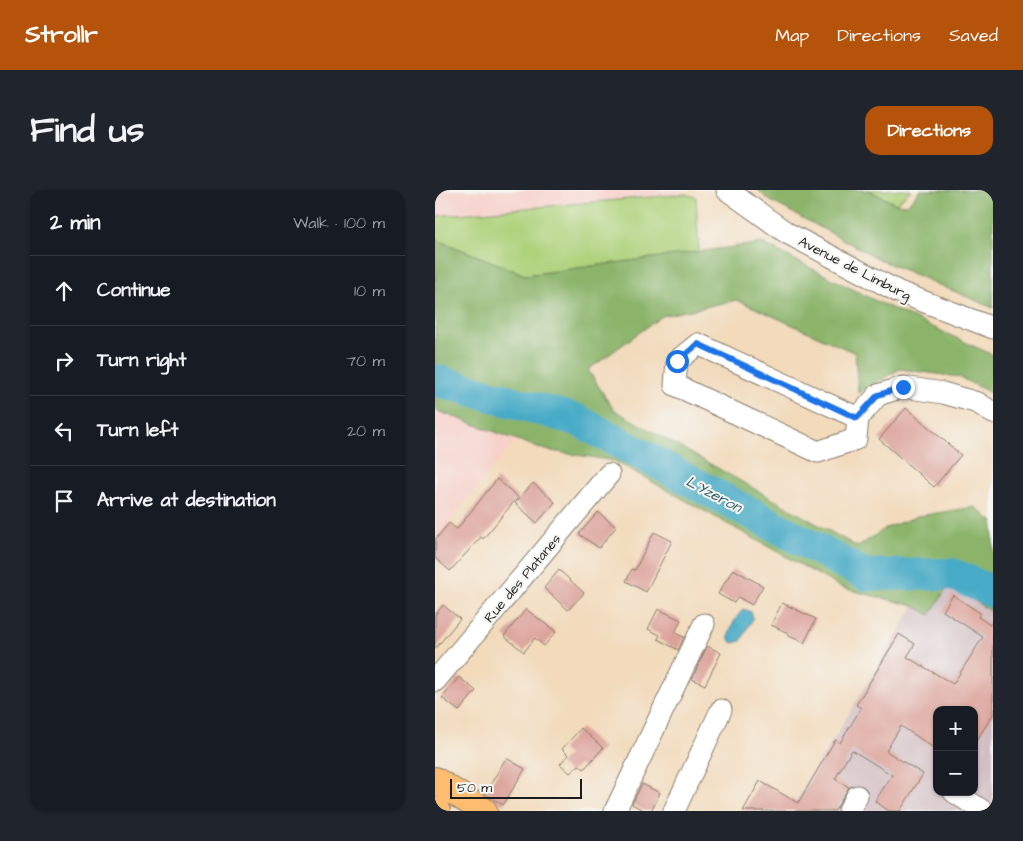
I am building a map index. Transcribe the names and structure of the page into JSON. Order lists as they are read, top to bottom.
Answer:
{
  "streets": {
    "street": ["Avenue de Limburg", "Rue des Platanes"]
  },
  "water": ["L'Yzeron"],
  "scale_bar": "50 m",
  "page": {
    "header": "Strollr",
    "nav": ["Map", "Directions", "Saved"],
    "title": "Find us",
    "buttons": "Directions",
    "heading": ["2 min", "Walk · 100 m"],
    "list": [
      ["Continue", "10 m"],
      ["Turn right", "70 m"],
      ["Turn left", "20 m"],
      "Arrive at destination"
    ],
    "map_buttons": ["+", "−"],
    "scale": "50 m"
  }
}
